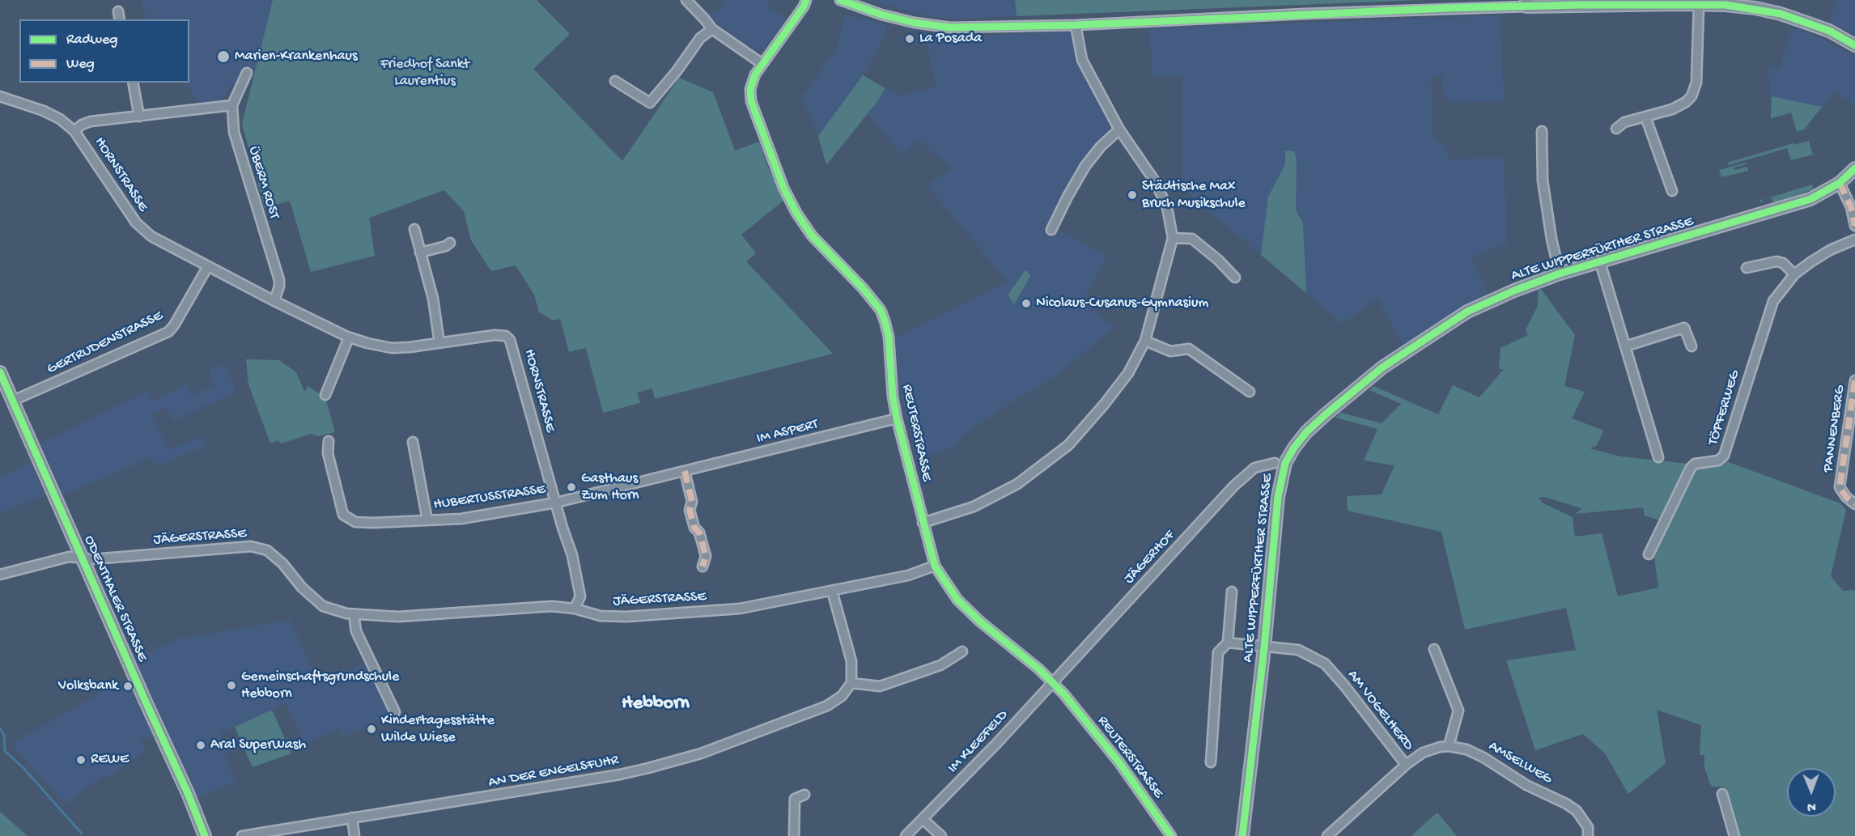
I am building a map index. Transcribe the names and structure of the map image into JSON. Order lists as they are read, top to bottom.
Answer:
{
  "streets": {
    "main road": ["ALTE WIPPERFÜRTHER STRASSE", "ODENTHALER STRASSE"],
    "street": [
      "HORNSTRASSE",
      "ÜBERM ROST",
      "GERTRUDENSTRASSE",
      "TÖPFERWEG",
      "PANNENBERG",
      "IM ASPERT",
      "REUTERSTRASSE",
      "HUBERTUSSTRASSE",
      "JÄGERSTRASSE",
      "JÄGERHOF",
      "AM VOGELHERD",
      "IM KLEEFELD",
      "AMSELWEG",
      "AN DER ENGELSFUHR"
    ]
  },
  "crossings": [
    ["HORNSTRASSE", "ÜBERM ROST"],
    ["HORNSTRASSE", "GERTRUDENSTRASSE"],
    ["HORNSTRASSE", "IM ASPERT"],
    ["HORNSTRASSE", "HUBERTUSSTRASSE"],
    ["HORNSTRASSE", "JÄGERSTRASSE"],
    ["ALTE WIPPERFÜRTHER STRASSE", "AM VOGELHERD"],
    ["GERTRUDENSTRASSE", "ODENTHALER STRASSE"],
    ["IM ASPERT", "REUTERSTRASSE"],
    ["IM ASPERT", "HUBERTUSSTRASSE"],
    ["REUTERSTRASSE", "JÄGERSTRASSE"],
    ["REUTERSTRASSE", "JÄGERHOF"],
    ["REUTERSTRASSE", "IM KLEEFELD"],
    ["JÄGERSTRASSE", "ODENTHALER STRASSE"],
    ["JÄGERHOF", "IM KLEEFELD"],
    ["AM VOGELHERD", "AMSELWEG"]
  ],
  "districts": ["Hebborn"],
  "parks": ["Friedhof Sankt Laurentius"],
  "places": [
    "La Posada",
    "Marien-Krankenhaus",
    "Städtische Max Bruch Musikschule",
    "Nicolaus-Cusanus-Gymnasium",
    "Gasthaus Zum Horn",
    "Gemeinschaftsgrundschule Hebborn",
    "Volksbank",
    "Kindertagesstätte Wilde Wiese",
    "Aral SuperWash",
    "REWE"
  ],
  "legend": ["Radweg", "Weg"],
  "north": "bottom"
}
